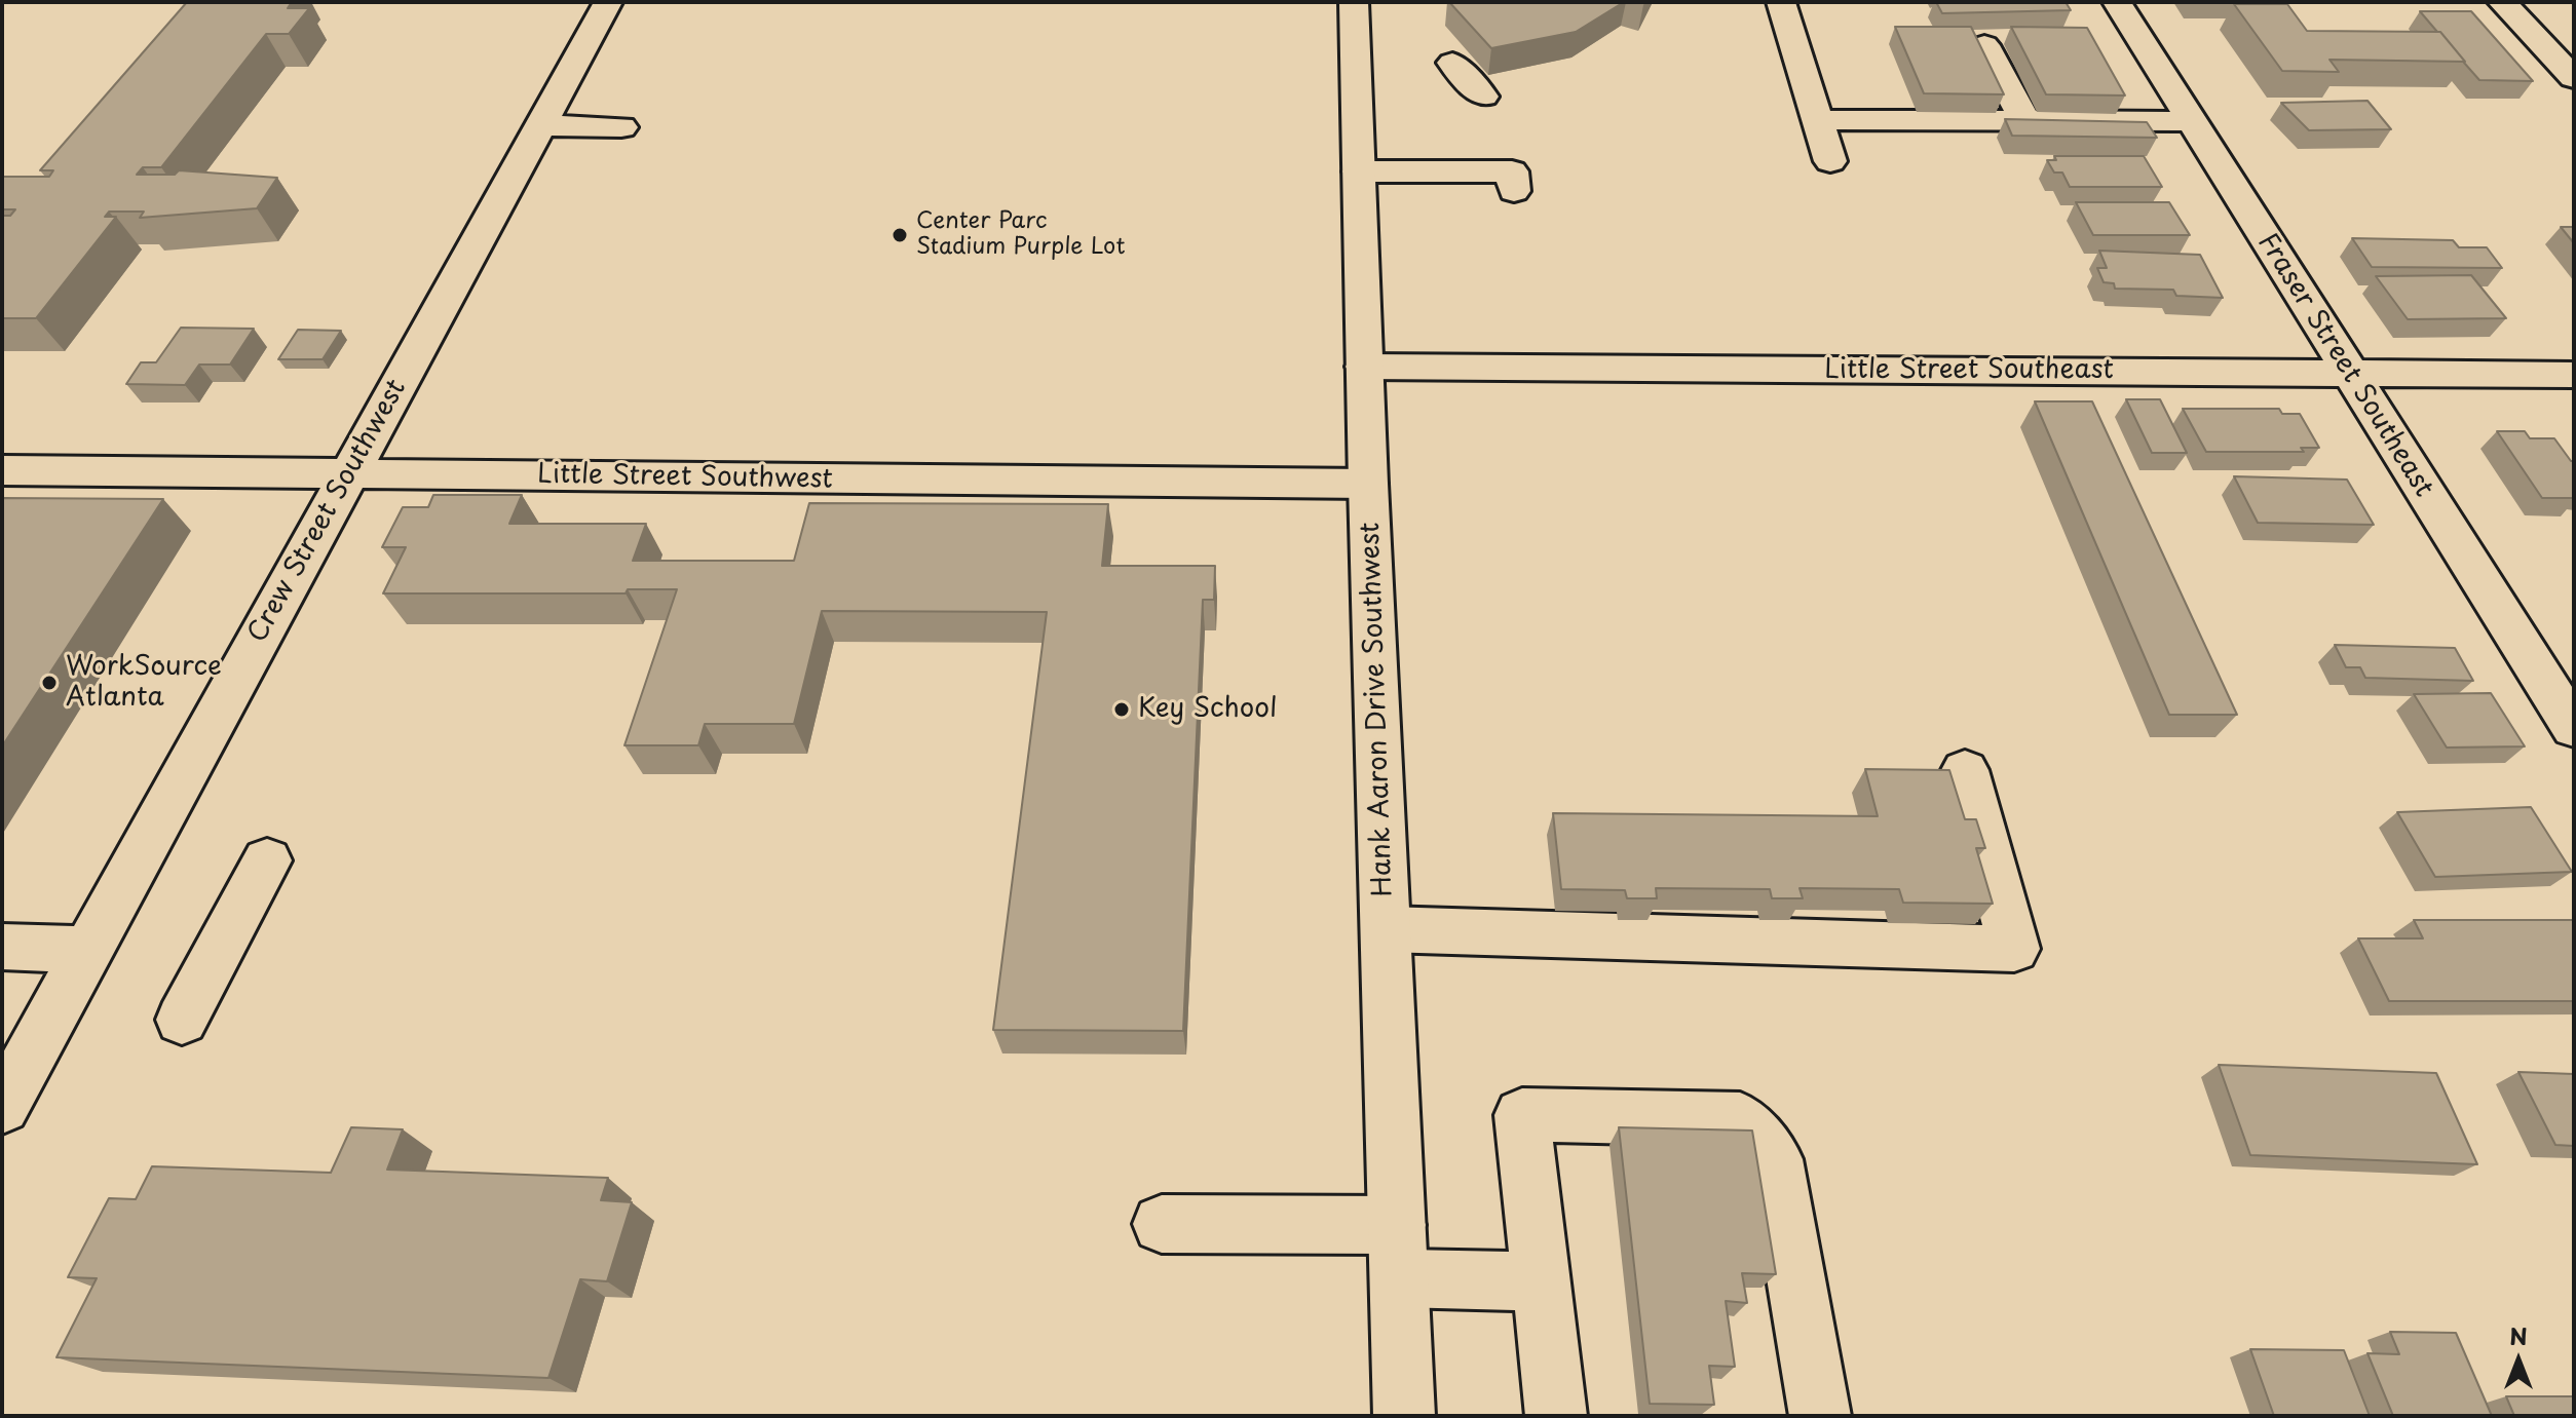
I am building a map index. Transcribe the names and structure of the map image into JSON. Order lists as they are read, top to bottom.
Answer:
{
  "streets": {
    "street": [
      "Fraser Street Southeast",
      "Little Street Southeast",
      "Little Street Southwest",
      "Crew Street Southwest",
      "Hank Aaron Drive Southwest"
    ]
  },
  "crossings": [
    ["Fraser Street Southeast", "Little Street Southeast"],
    ["Little Street Southeast", "Hank Aaron Drive Southwest"],
    ["Little Street Southwest", "Crew Street Southwest"],
    ["Little Street Southwest", "Hank Aaron Drive Southwest"]
  ],
  "places": ["Center Parc Stadium Purple Lot", "WorkSource Atlanta", "Key School"],
  "north": "top"
}
